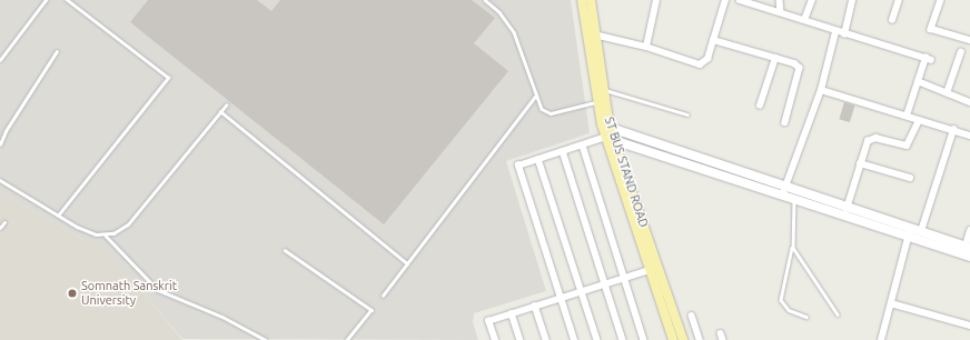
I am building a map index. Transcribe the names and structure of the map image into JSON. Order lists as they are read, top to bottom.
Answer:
{
  "streets": {
    "main road": ["ST BUS STAND ROAD"]
  },
  "places": ["Somnath Sanskrit University"]
}
